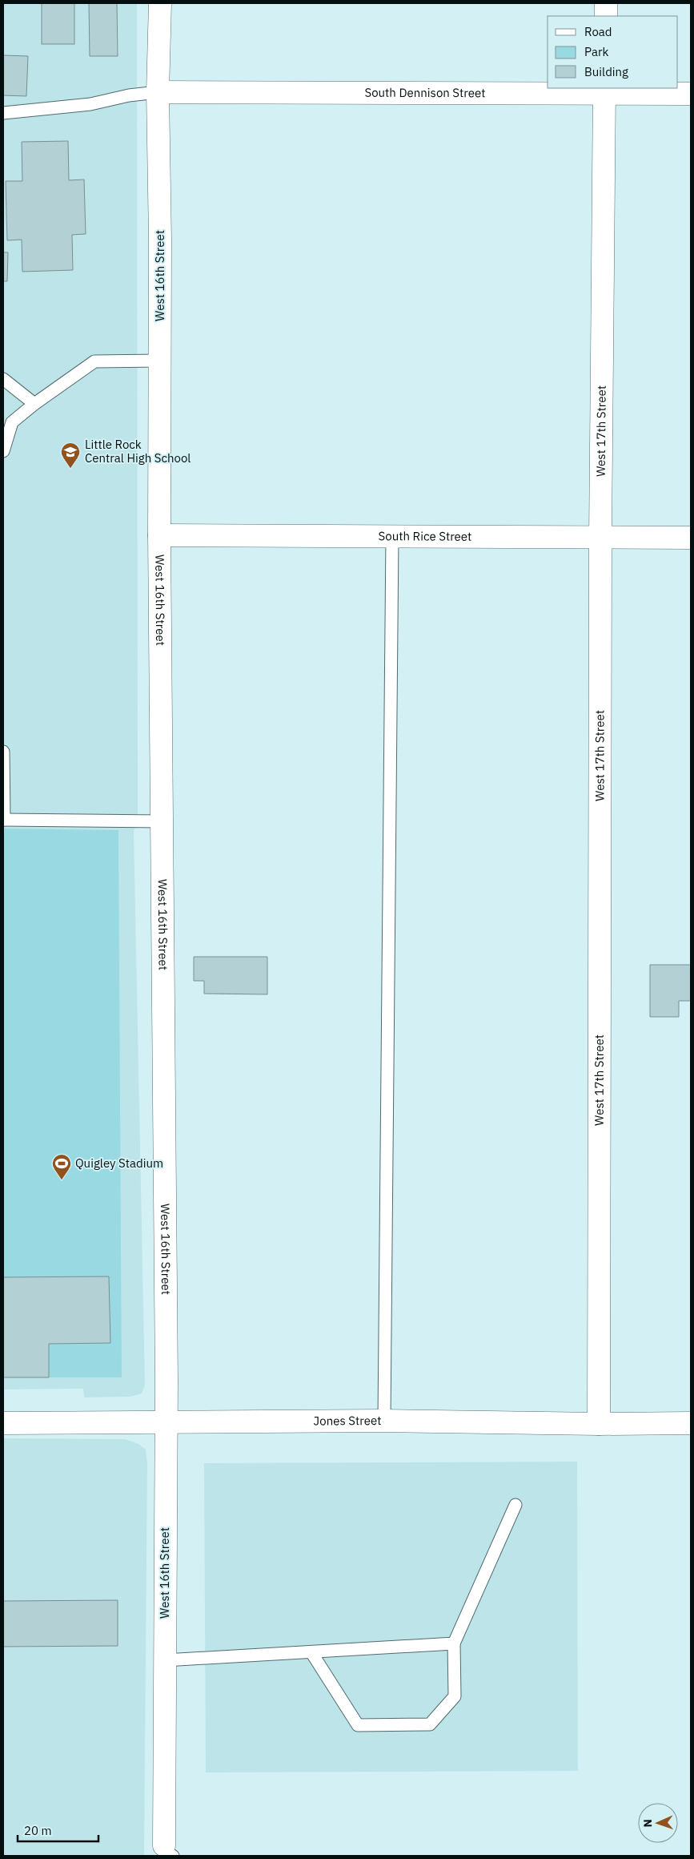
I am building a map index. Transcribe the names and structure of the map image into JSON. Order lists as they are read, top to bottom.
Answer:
{
  "streets": {
    "street": [
      "South Dennison Street",
      "West 16th Street",
      "West 17th Street",
      "South Rice Street",
      "Jones Street"
    ]
  },
  "crossings": [
    ["South Dennison Street", "West 16th Street"],
    ["South Dennison Street", "West 17th Street"],
    ["West 16th Street", "South Rice Street"],
    ["West 16th Street", "Jones Street"],
    ["West 17th Street", "South Rice Street"],
    ["West 17th Street", "Jones Street"]
  ],
  "places": {
    "school or university": ["Little Rock Central High School"],
    "sports": ["Quigley Stadium"]
  },
  "legend": ["Road", "Park", "Building"],
  "scale_bar": "20 m",
  "north": "left"
}
